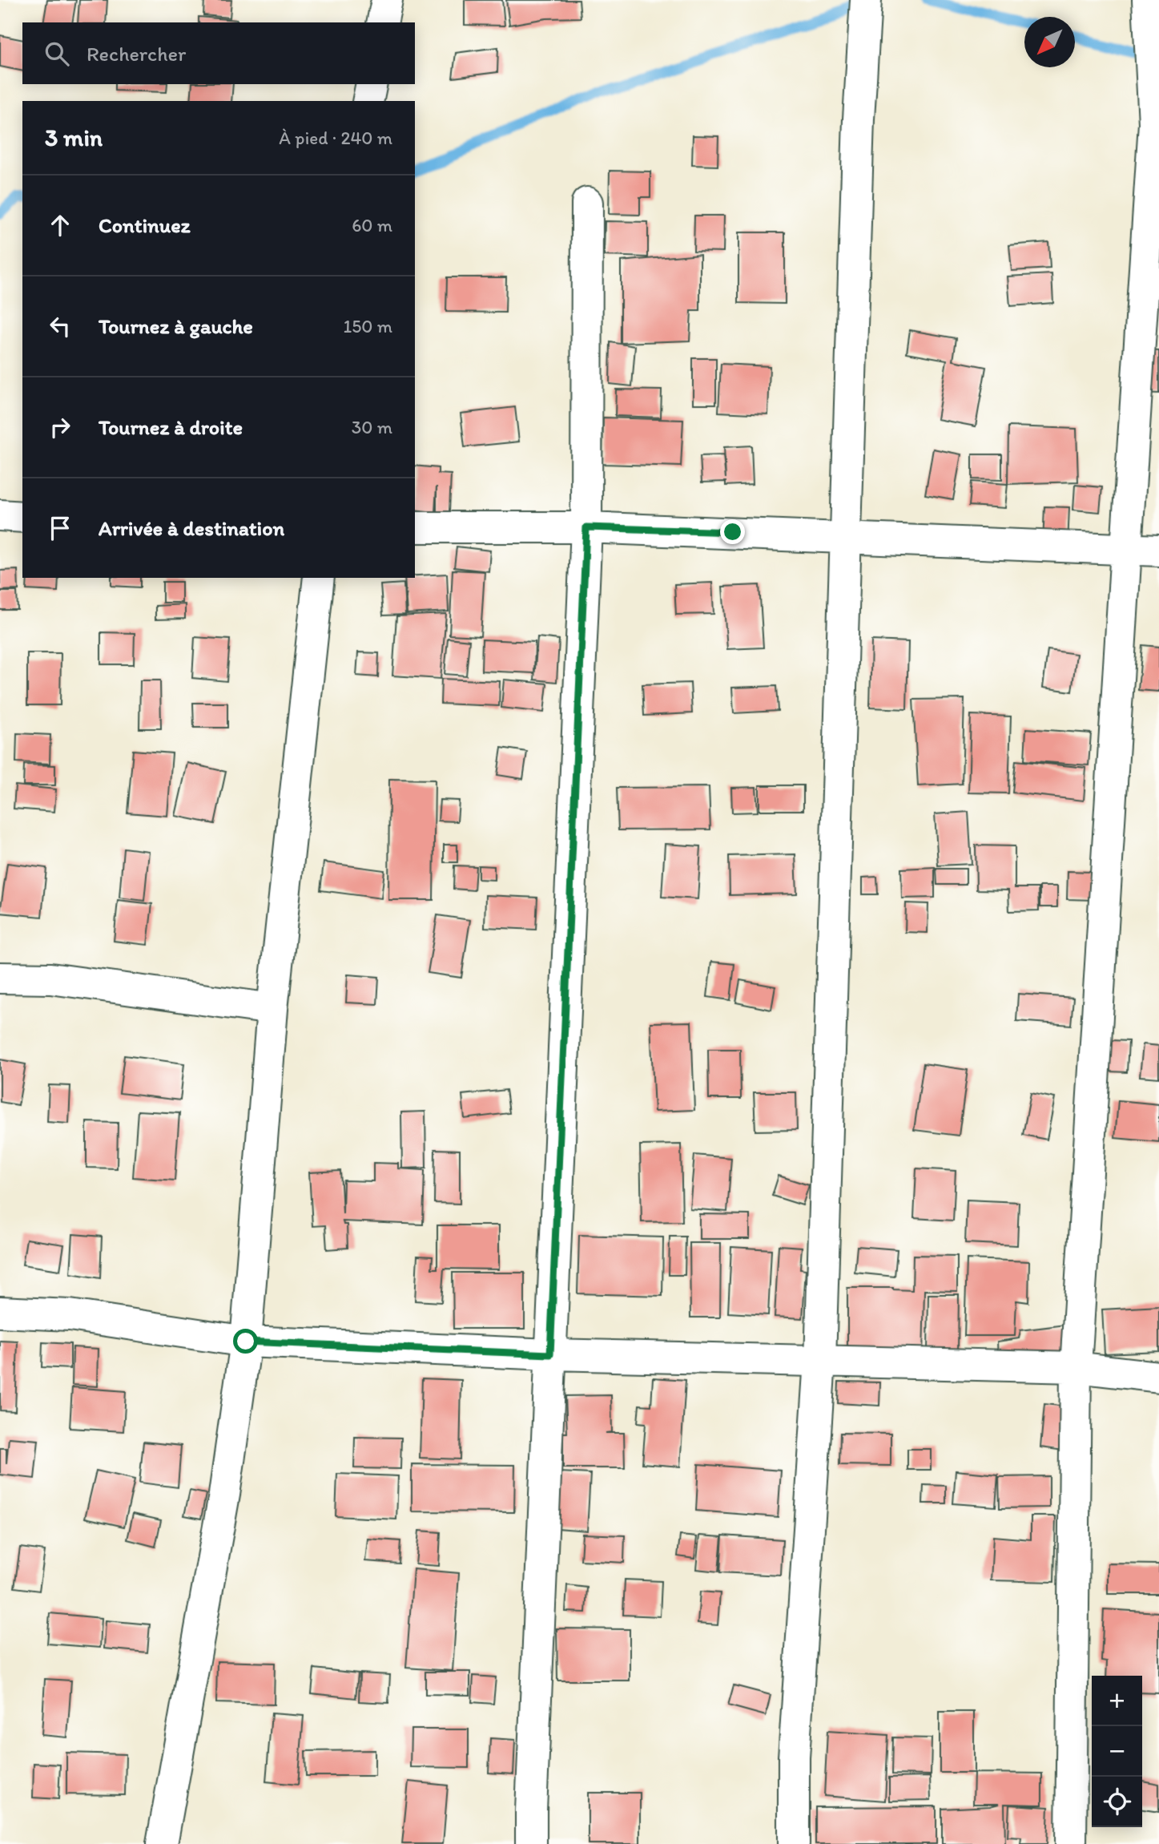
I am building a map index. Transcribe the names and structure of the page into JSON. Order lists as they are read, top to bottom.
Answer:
{
  "north": "bottom left",
  "page": {
    "search": "Rechercher",
    "heading": ["3 min", "À pied · 240 m"],
    "list": [
      ["Continuez", "60 m"],
      ["Tournez à gauche", "150 m"],
      ["Tournez à droite", "30 m"],
      "Arrivée à destination"
    ],
    "map_buttons": ["+", "−"]
  }
}
